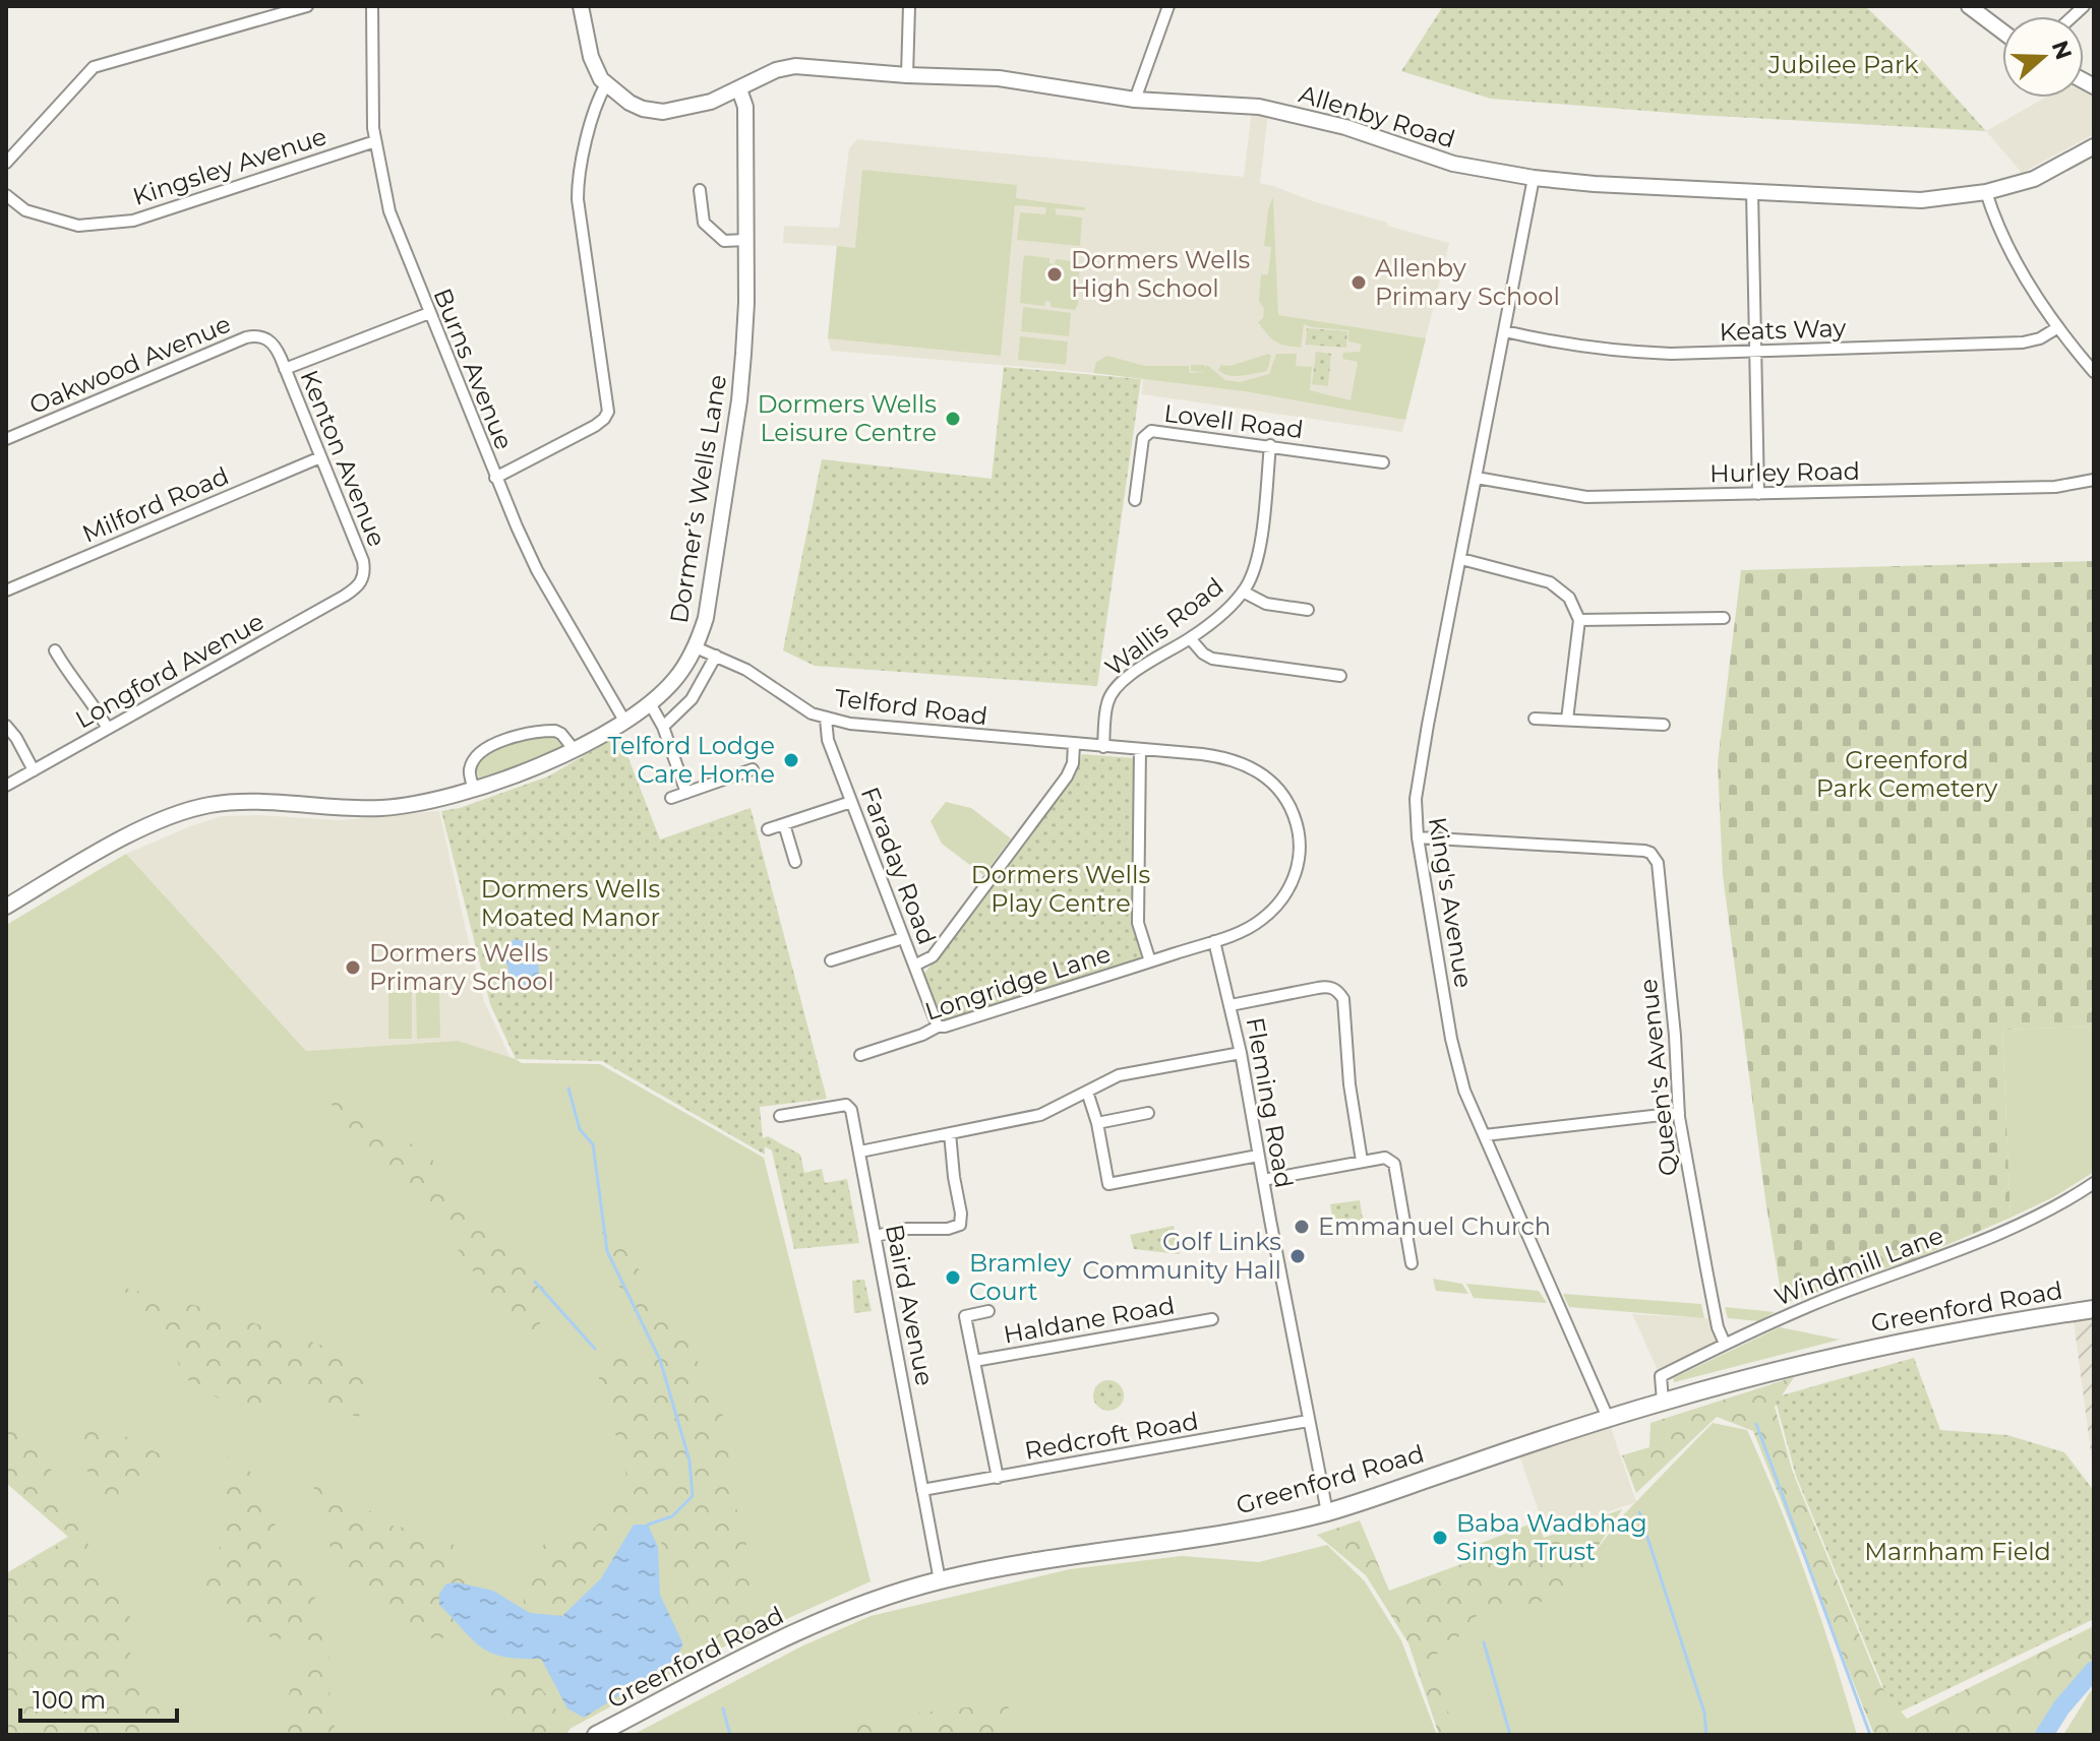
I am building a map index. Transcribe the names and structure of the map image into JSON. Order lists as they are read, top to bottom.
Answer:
{
  "streets": {
    "main road": ["Greenford Road"],
    "street": [
      "Allenby Road",
      "Kingsley Avenue",
      "Keats Way",
      "Oakwood Avenue",
      "Burns Avenue",
      "Lovell Road",
      "Kenton Avenue",
      "Hurley Road",
      "Dormer’s Wells Lane",
      "Milford Road",
      "Wallis Road",
      "Longford Avenue",
      "Telford Road",
      "Faraday Road",
      "King's Avenue",
      "Longridge Lane",
      "Queen's Avenue",
      "Fleming Road",
      "Windmill Lane",
      "Baird Avenue",
      "Haldane Road",
      "Redcroft Road"
    ]
  },
  "crossings": [
    ["Allenby Road", "Dormer’s Wells Lane"],
    ["Allenby Road", "King's Avenue"],
    ["Kingsley Avenue", "Burns Avenue"],
    ["Keats Way", "King's Avenue"],
    ["Oakwood Avenue", "Kenton Avenue"],
    ["Burns Avenue", "Dormer’s Wells Lane"],
    ["Lovell Road", "Wallis Road"],
    ["Kenton Avenue", "Milford Road"],
    ["Kenton Avenue", "Longford Avenue"],
    ["Hurley Road", "King's Avenue"],
    ["Dormer’s Wells Lane", "Telford Road"],
    ["Wallis Road", "Telford Road"],
    ["Telford Road", "Faraday Road"],
    ["Telford Road", "Longridge Lane"],
    ["Telford Road", "Fleming Road"],
    ["Faraday Road", "Longridge Lane"],
    ["King's Avenue", "Queen's Avenue"],
    ["King's Avenue", "Greenford Road"],
    ["Longridge Lane", "Fleming Road"],
    ["Queen's Avenue", "Windmill Lane"],
    ["Fleming Road", "Greenford Road"],
    ["Fleming Road", "Redcroft Road"],
    ["Windmill Lane", "Greenford Road"],
    ["Baird Avenue", "Greenford Road"],
    ["Baird Avenue", "Redcroft Road"],
    ["Haldane Road", "Redcroft Road"]
  ],
  "parks": [
    "Jubilee Park",
    "Greenford Park Cemetery",
    "Dormers Wells Play Centre",
    "Dormers Wells Moated Manor",
    "Marnham Field"
  ],
  "places": [
    "Dormers Wells High School",
    "Allenby Primary School",
    "Dormers Wells Leisure Centre",
    "Telford Lodge Care Home",
    "Dormers Wells Primary School",
    "Emmanuel Church",
    "Golf Links Community Hall",
    "Bramley Court",
    "Baba Wadbhag Singh Trust"
  ],
  "scale_bar": "100 m",
  "north": "right"
}
